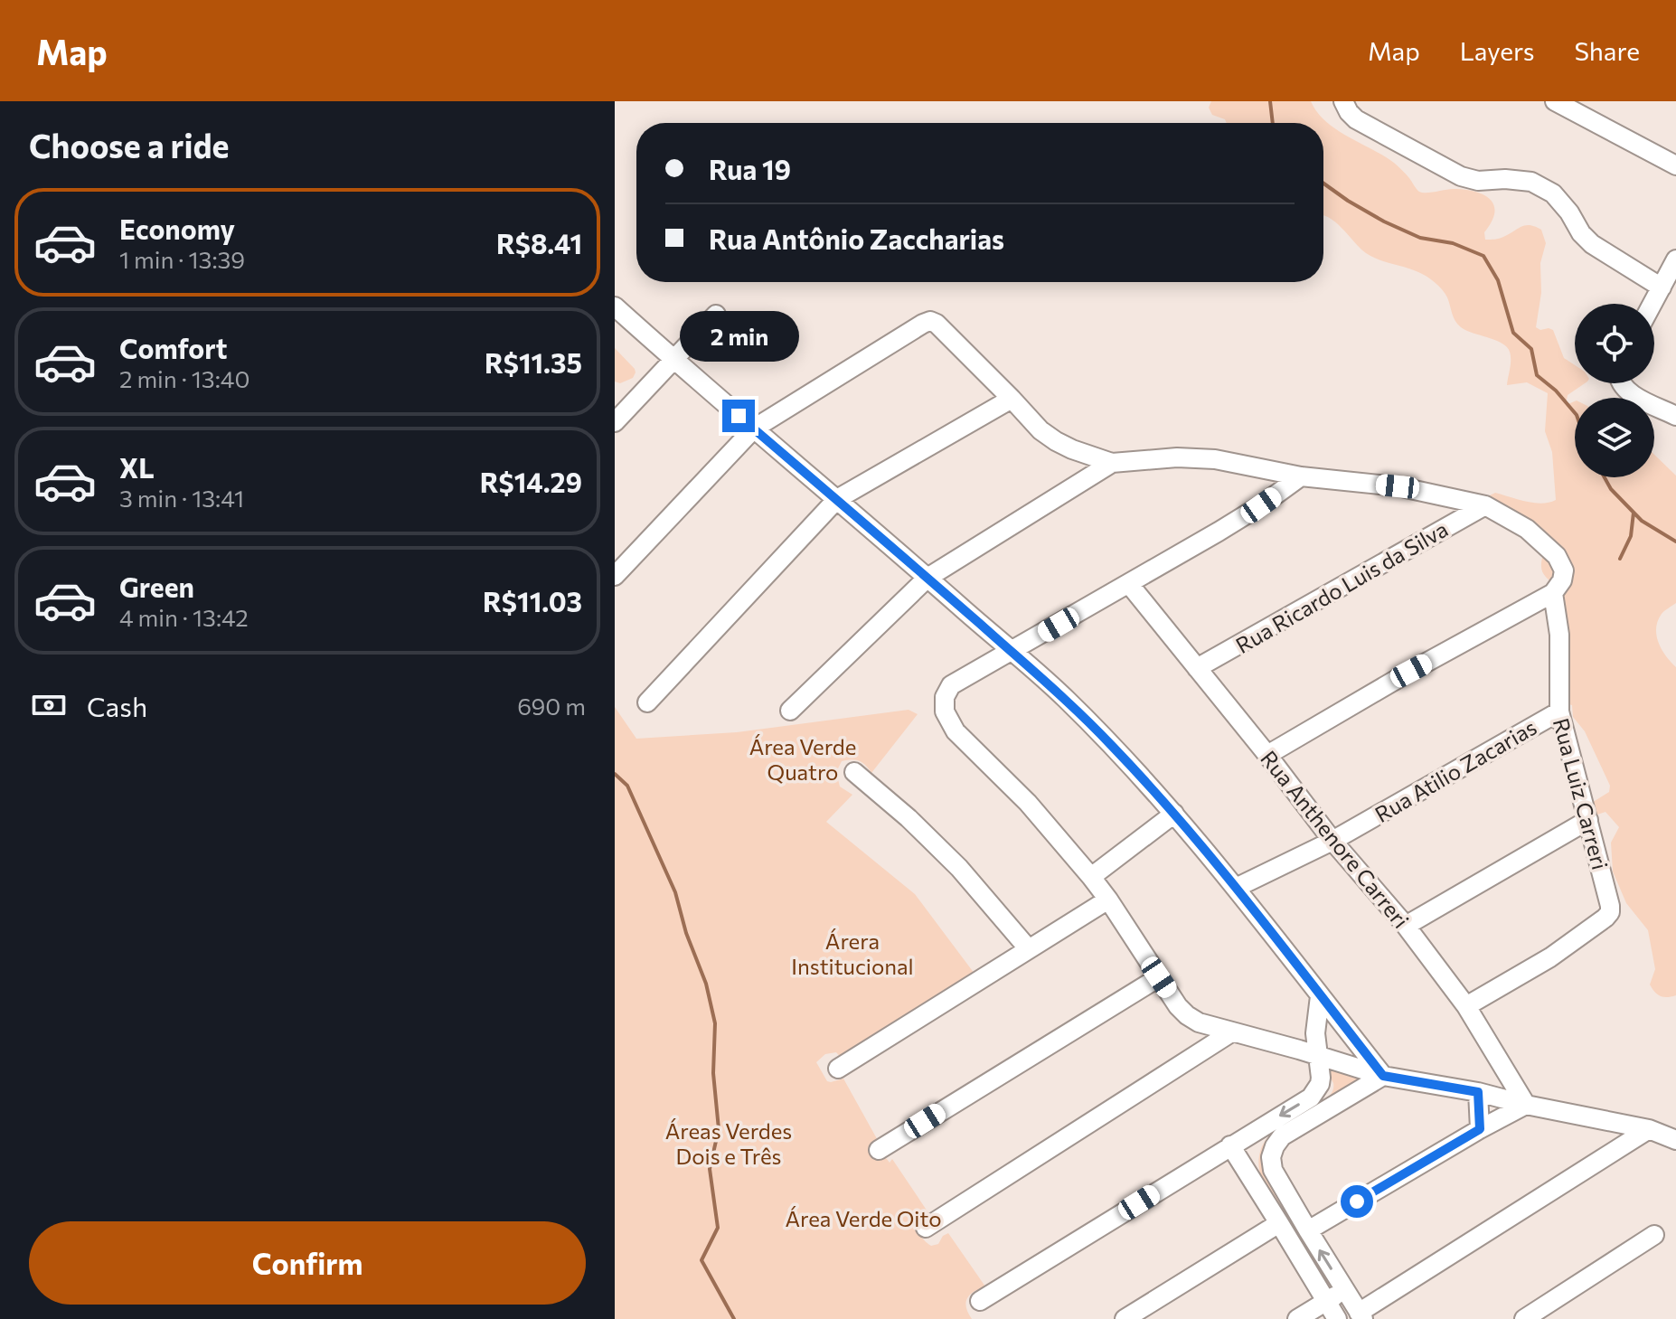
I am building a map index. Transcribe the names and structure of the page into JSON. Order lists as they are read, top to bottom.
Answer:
{
  "streets": {
    "street": [
      "Rua Ricardo Luis da Silva",
      "Rua Atilio Zacarias",
      "Rua Luiz Carreri",
      "Rua Anthenore Carreri"
    ]
  },
  "crossings": [
    ["Rua Ricardo Luis da Silva", "Rua Luiz Carreri"],
    ["Rua Ricardo Luis da Silva", "Rua Anthenore Carreri"],
    ["Rua Atilio Zacarias", "Rua Luiz Carreri"],
    ["Rua Atilio Zacarias", "Rua Anthenore Carreri"],
    ["Rua Luiz Carreri", "Rua Anthenore Carreri"]
  ],
  "parks": [
    "Área Verde Quatro",
    "Árera Institucional",
    "Áreas Verdes Dois e Três",
    "Área Verde Oito"
  ],
  "page": {
    "header": "Map",
    "nav": ["Map", "Layers", "Share"],
    "heading": "Choose a ride",
    "banner": ["Rua 19", "Rua Antônio Zaccharias"],
    "list": [
      {
        "name": "Economy",
        "note": "1 min · 13:39",
        "value": "R$8.41"
      },
      {
        "name": "Comfort",
        "note": "2 min · 13:40",
        "value": "R$11.35"
      },
      {
        "name": "XL",
        "note": "3 min · 13:41",
        "value": "R$14.29"
      },
      {
        "name": "Green",
        "note": "4 min · 13:42",
        "value": "R$11.03"
      }
    ],
    "bubble": "2 min",
    "pay": ["Cash", "690 m"],
    "buttons": "Confirm"
  }
}
